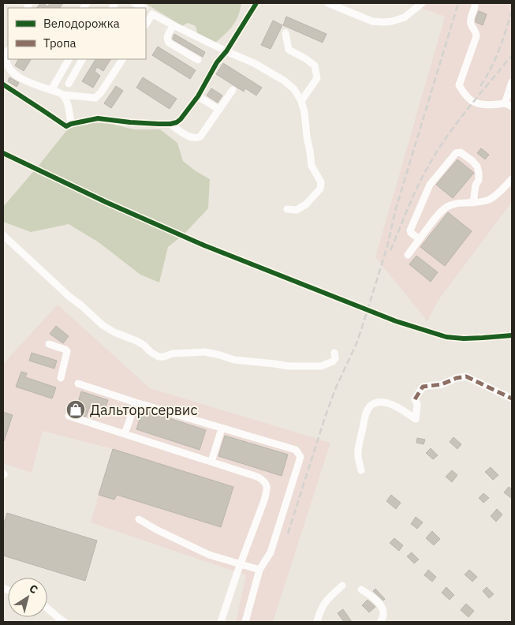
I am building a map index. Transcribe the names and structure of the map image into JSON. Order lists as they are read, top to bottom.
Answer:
{
  "places": {
    "shop": ["Дальторгсервис"]
  },
  "legend": ["Велодорожка", "Тропа"],
  "north": "top right"
}
